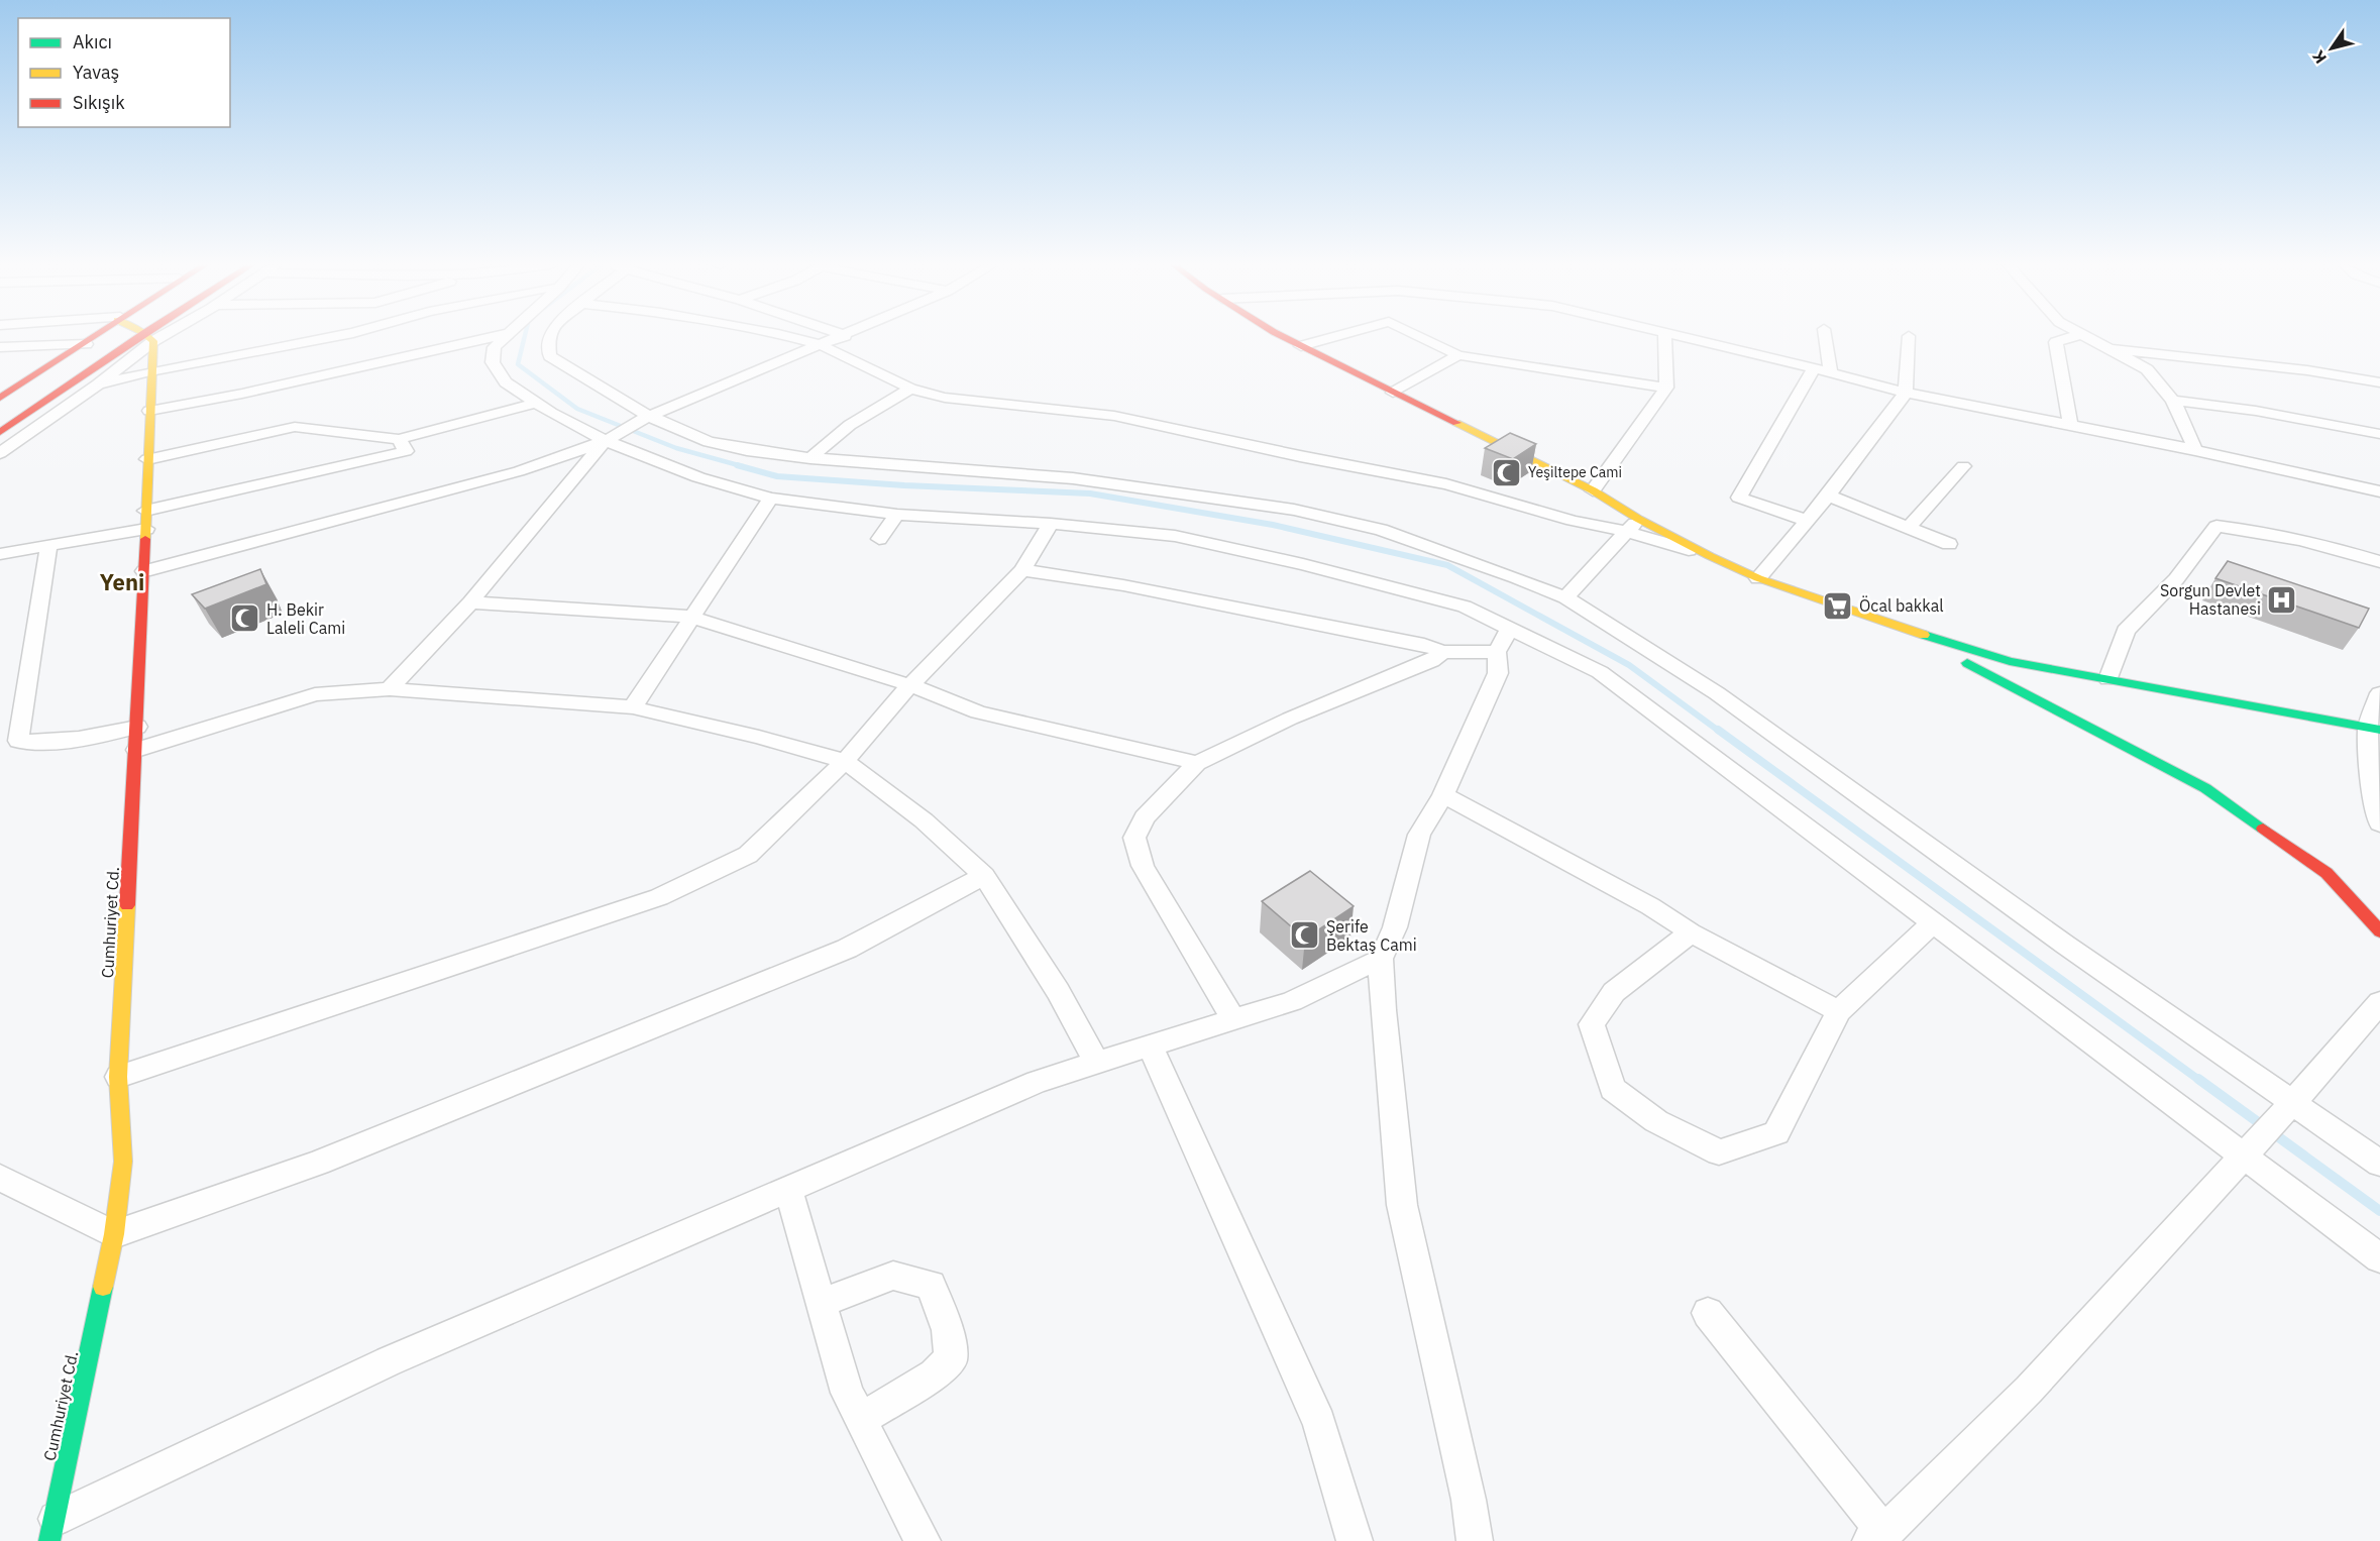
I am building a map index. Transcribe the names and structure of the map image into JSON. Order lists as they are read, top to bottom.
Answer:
{
  "streets": {
    "main road": ["Cumhuriyet Cd."]
  },
  "districts": ["Yeni"],
  "places": {
    "mosque": ["Yeşiltepe Cami", "H. Bekir Laleli Cami", "Şerife Bektaş Cami"],
    "hospital": ["Sorgun Devlet Hastanesi"],
    "supermarket": ["Öcal bakkal"]
  },
  "legend": ["Akıcı", "Yavaş", "Sıkışık"],
  "north": "bottom left"
}
